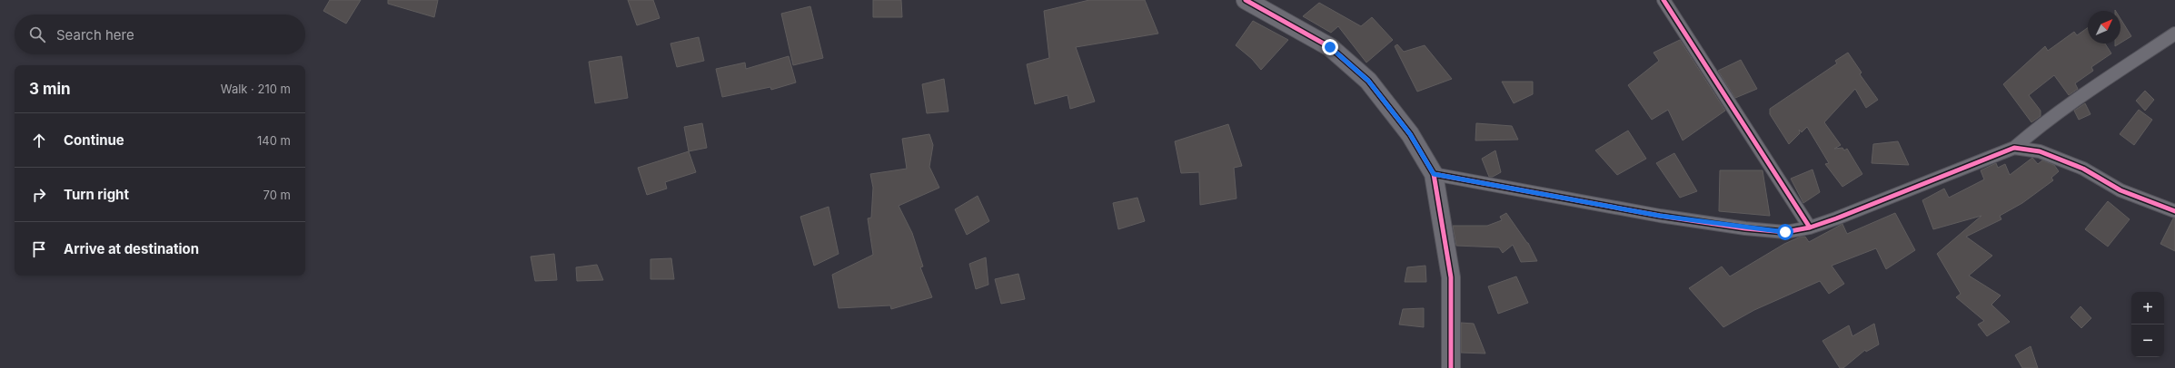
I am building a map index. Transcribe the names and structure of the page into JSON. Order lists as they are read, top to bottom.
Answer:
{
  "north": "top right",
  "page": {
    "search": "Search here",
    "heading": ["3 min", "Walk · 210 m"],
    "list": [
      ["Continue", "140 m"],
      ["Turn right", "70 m"],
      "Arrive at destination"
    ],
    "map_buttons": ["+", "−"]
  }
}
